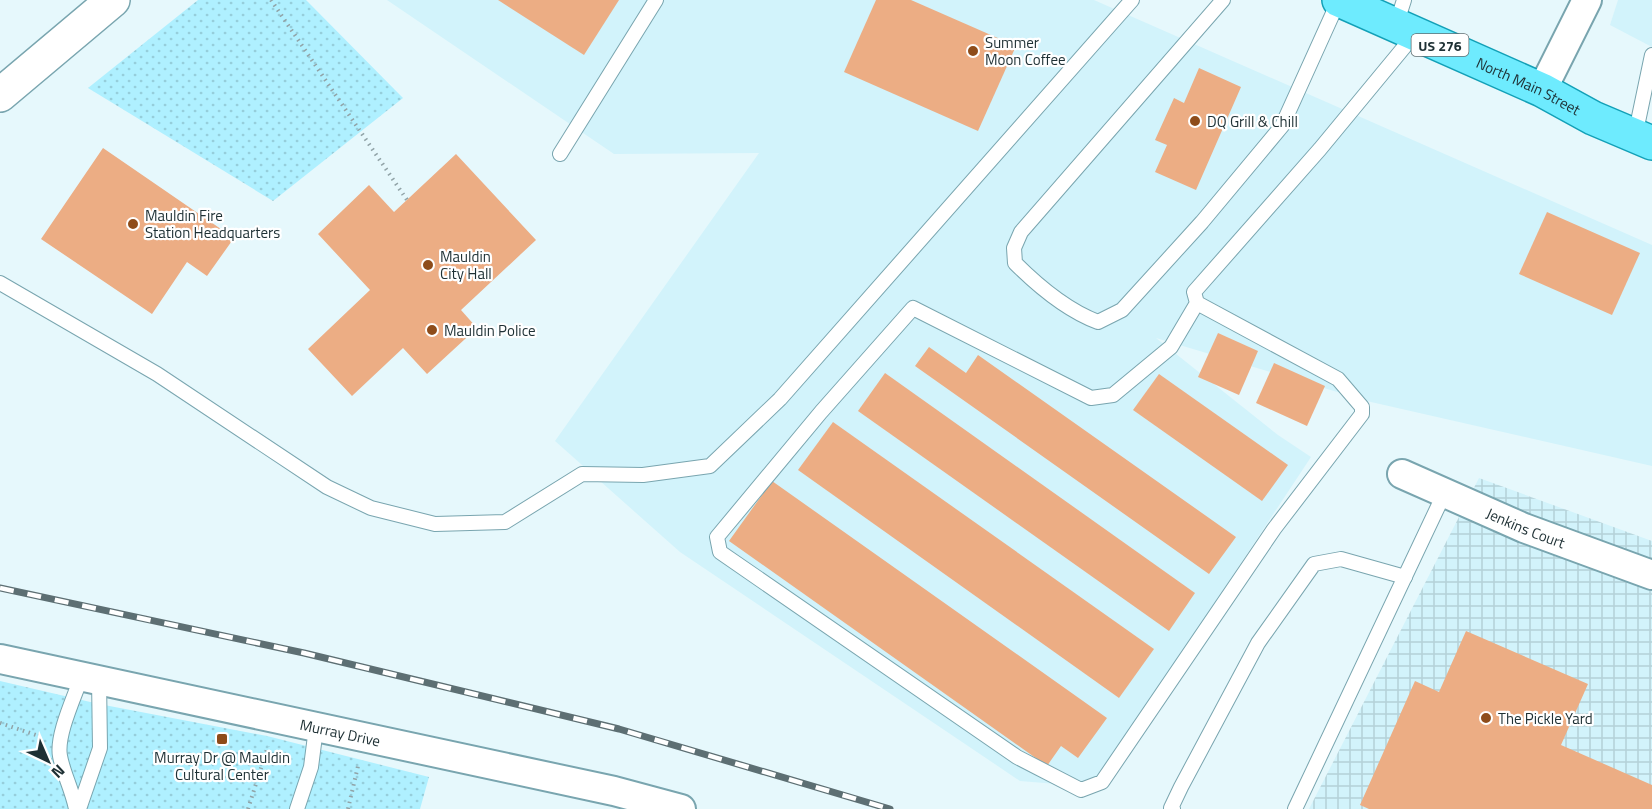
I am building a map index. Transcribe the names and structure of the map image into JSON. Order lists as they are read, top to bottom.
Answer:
{
  "streets": {
    "main road": ["US 276", "North Main Street"],
    "street": ["Jenkins Court", "Murray Drive"]
  },
  "places": {
    "other": [
      "Summer Moon Coffee",
      "DQ Grill & Chill",
      "Mauldin Fire Station Headquarters",
      "Mauldin City Hall",
      "Mauldin Police",
      "The Pickle Yard"
    ],
    "transit": ["Murray Dr @ Mauldin Cultural Center"]
  },
  "north": "bottom right"
}
